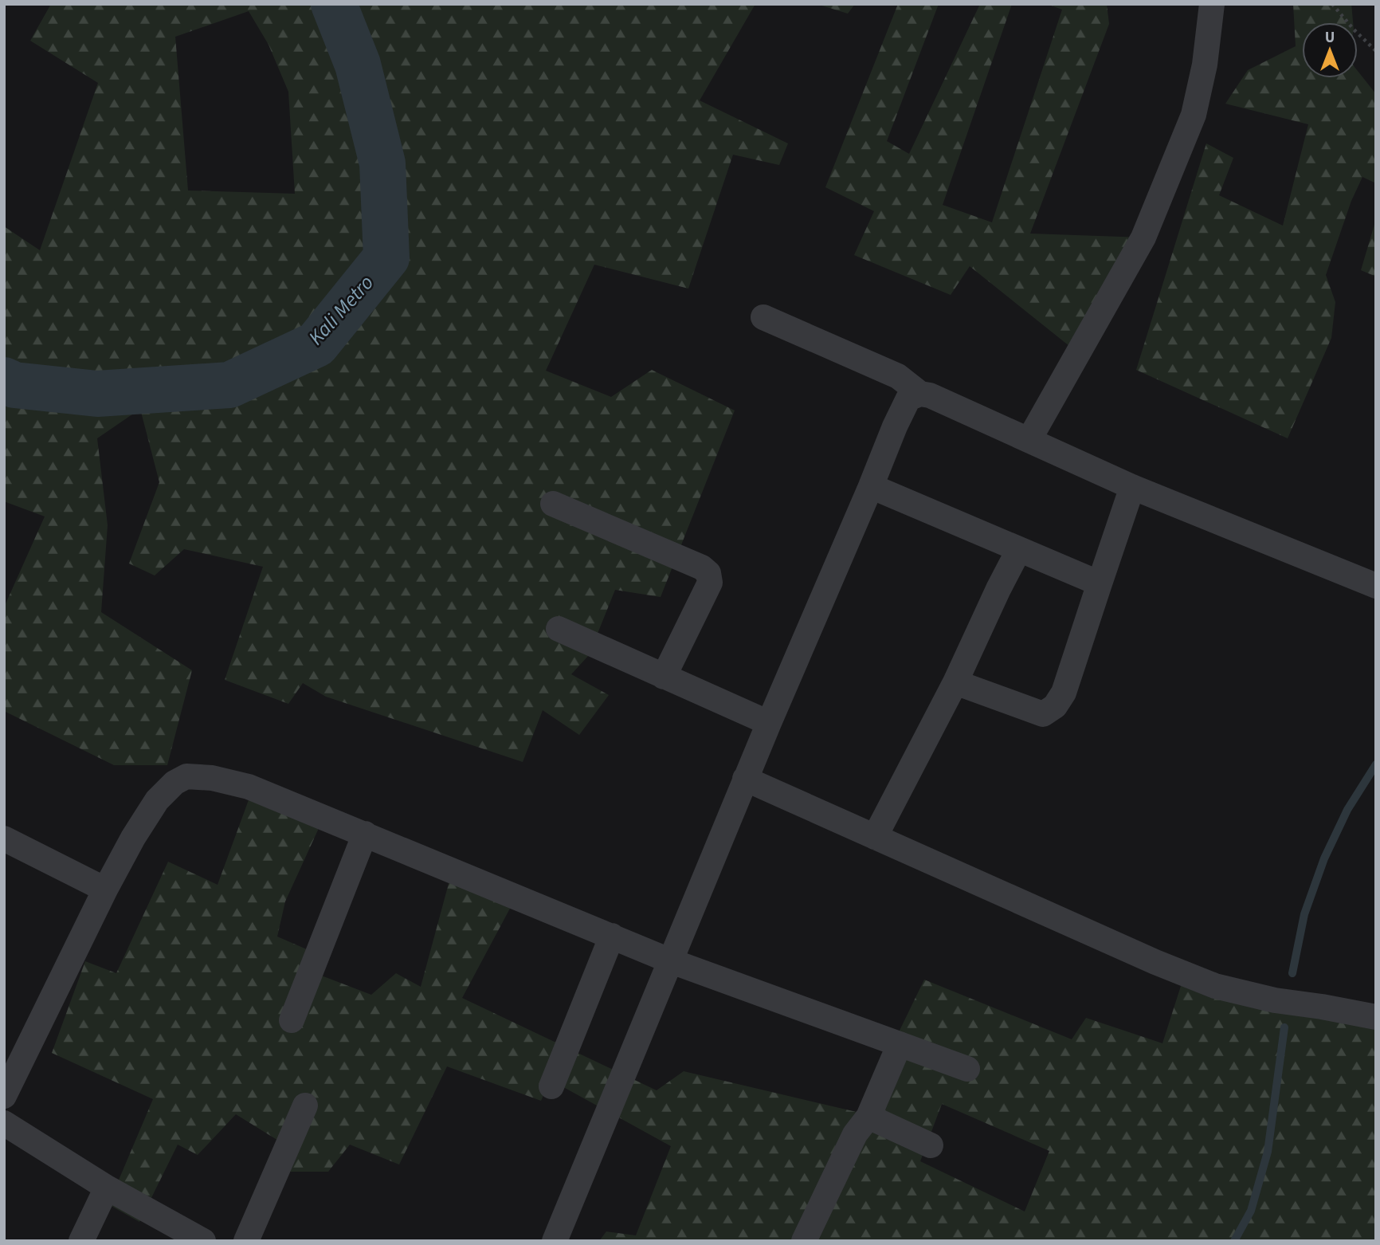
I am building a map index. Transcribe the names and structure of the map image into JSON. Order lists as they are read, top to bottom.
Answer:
{
  "water": ["Kali Metro"],
  "north": "top"
}
